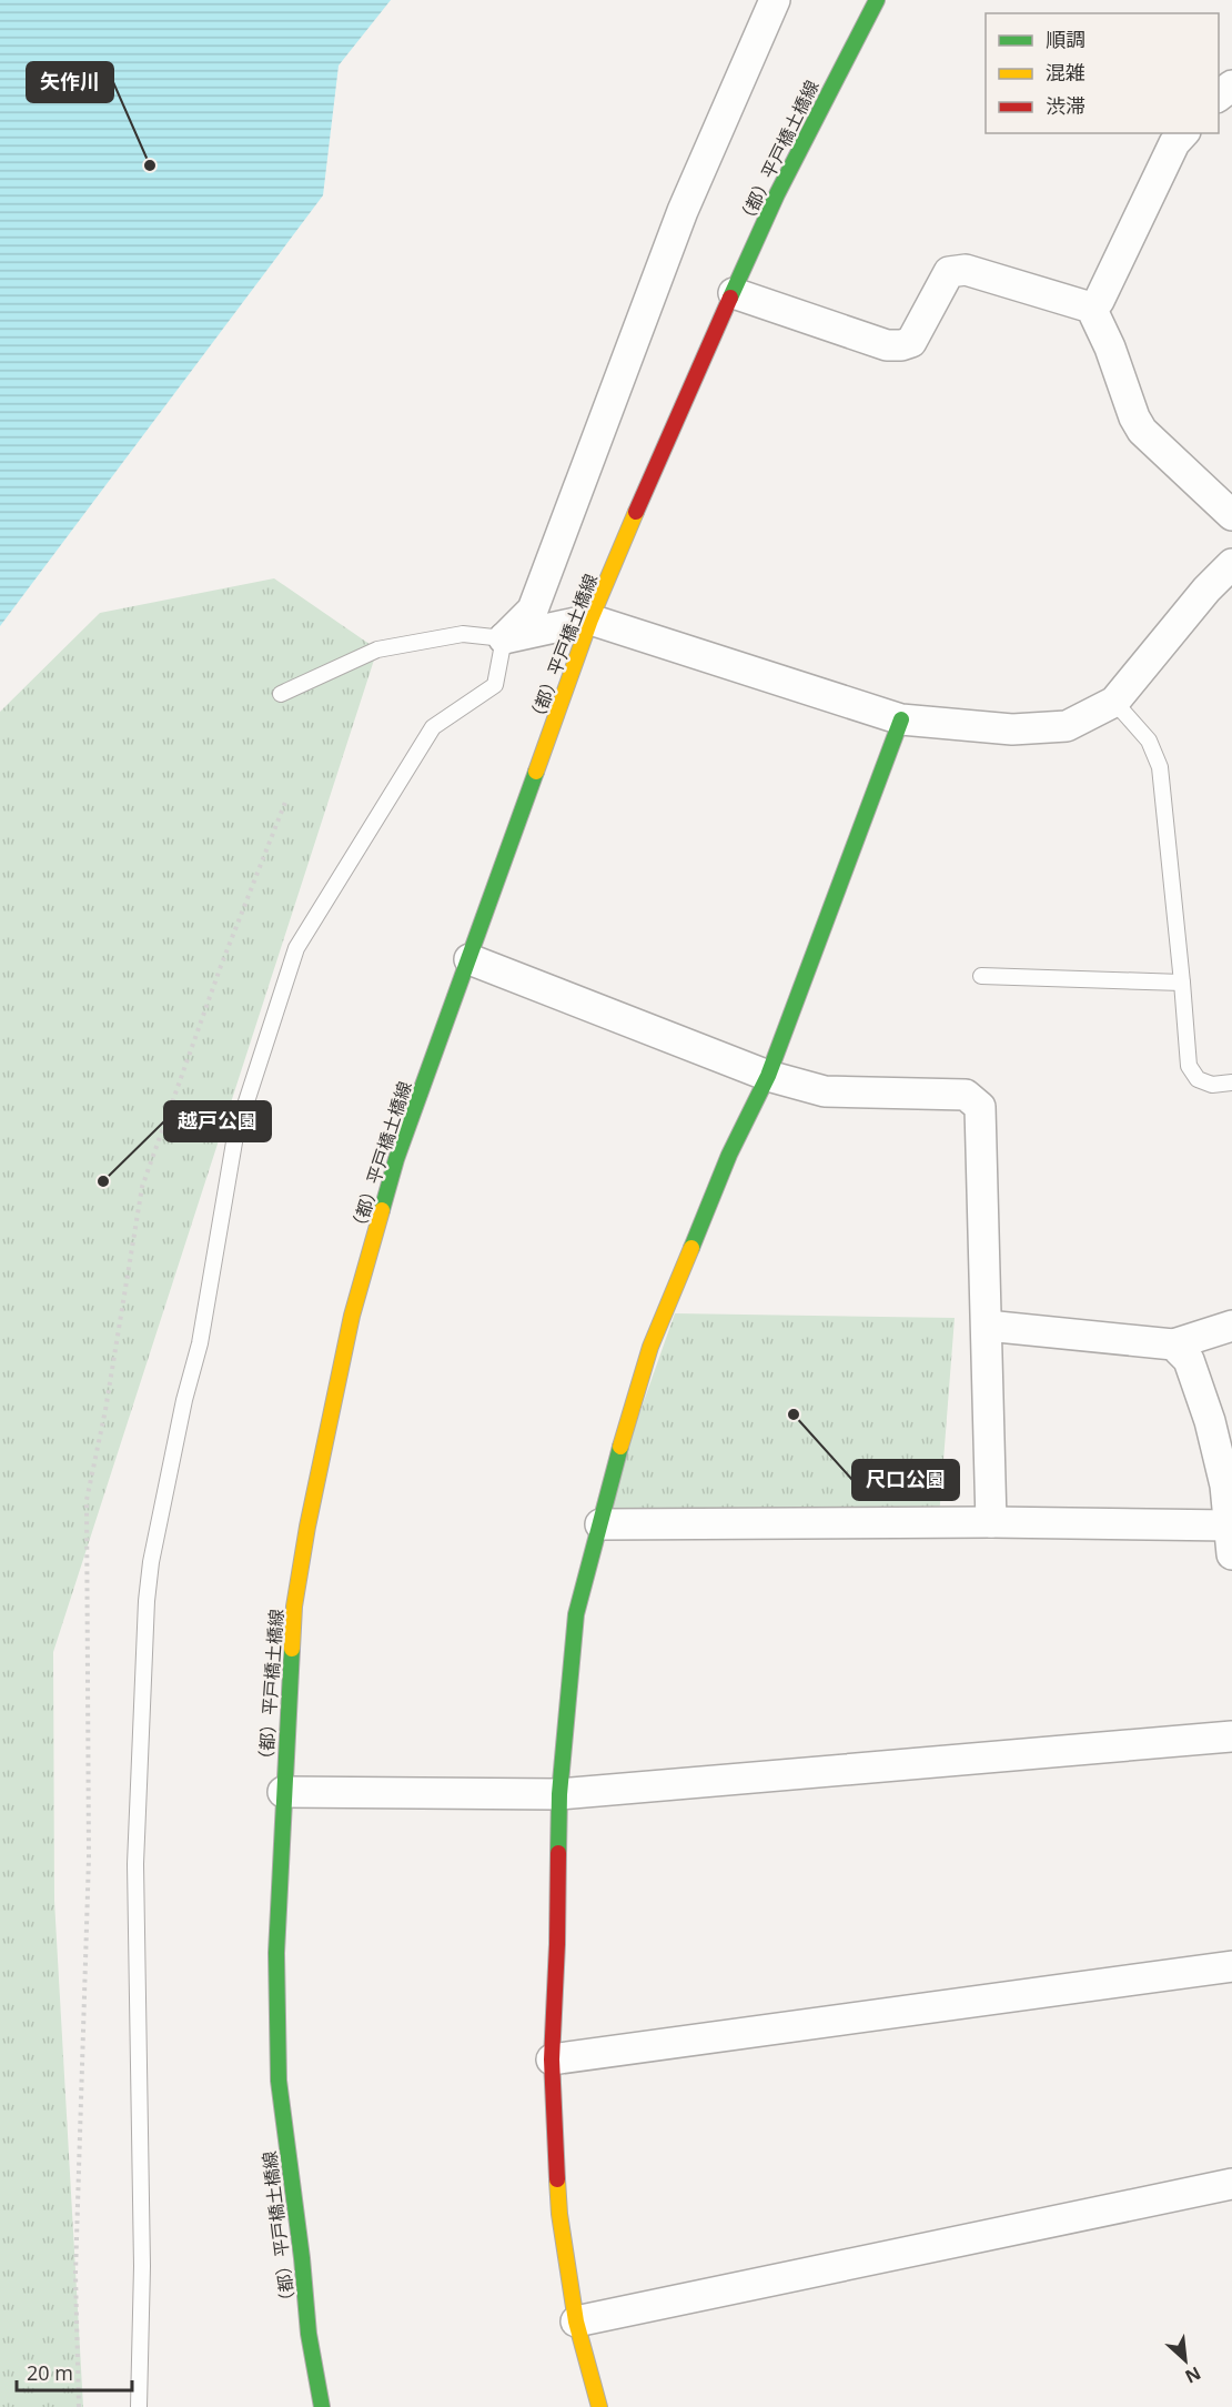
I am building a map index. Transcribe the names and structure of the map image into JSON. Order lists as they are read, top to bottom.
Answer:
{
  "streets": {
    "street": ["（都）平戸橋土橋線"]
  },
  "places": ["矢作川", "越戸公園", "尺口公園"],
  "legend": ["順調", "混雑", "渋滞"],
  "scale_bar": "20 m",
  "north": "bottom right"
}
